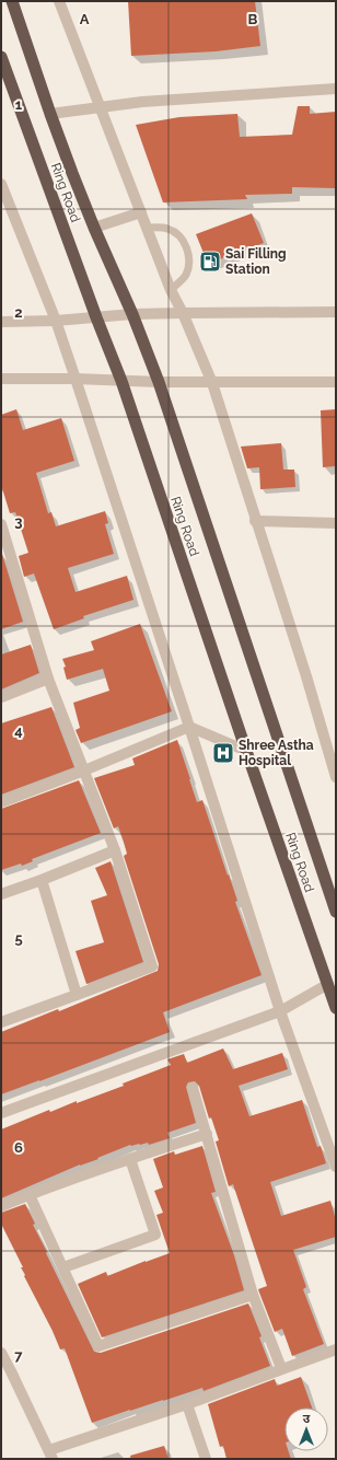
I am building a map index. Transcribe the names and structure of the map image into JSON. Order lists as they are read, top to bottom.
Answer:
{
  "streets": {
    "highway": ["Ring Road"]
  },
  "places": {
    "fuel station": ["Sai Filling Station"],
    "hospital": ["Shree Astha Hospital"]
  },
  "north": "top",
  "grid": {
    "columns": ["A", "B"],
    "rows": [
      "1",
      "2",
      "3",
      "4",
      "5",
      "6",
      "7"
    ]
  }
}
